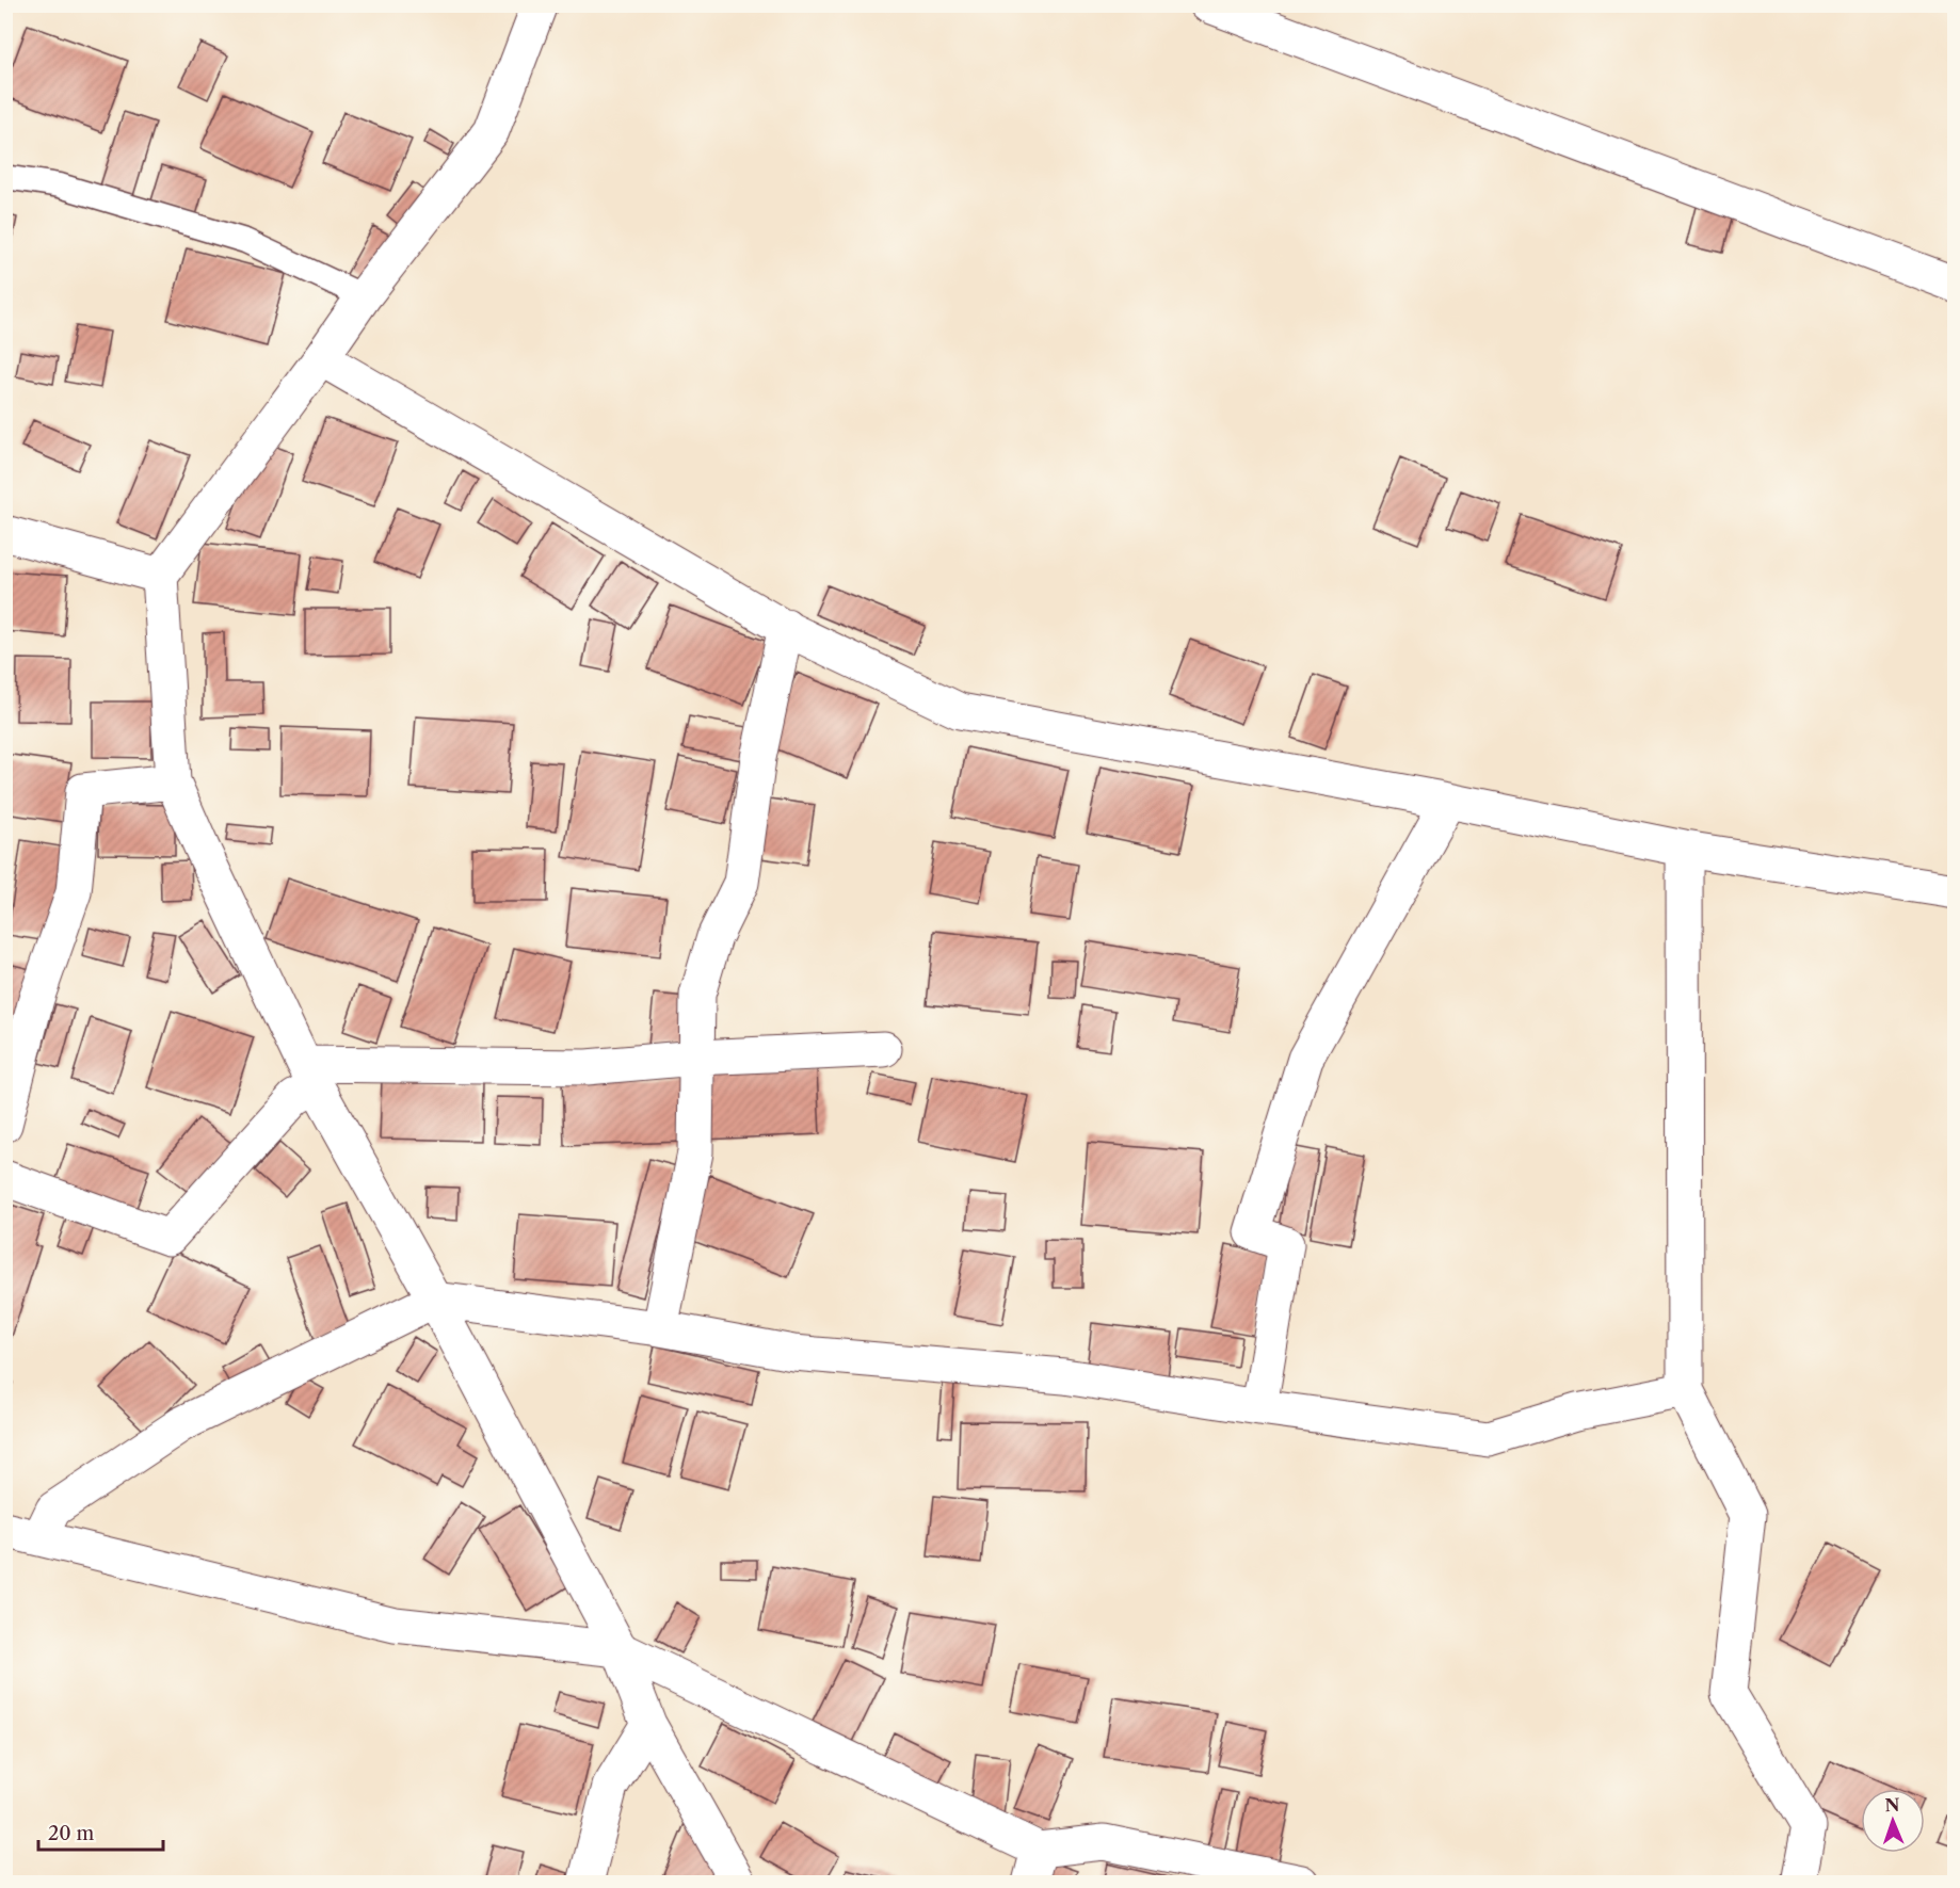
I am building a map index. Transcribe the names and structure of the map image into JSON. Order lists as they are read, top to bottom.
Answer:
{
  "scale_bar": "20 m",
  "north": "top"
}
